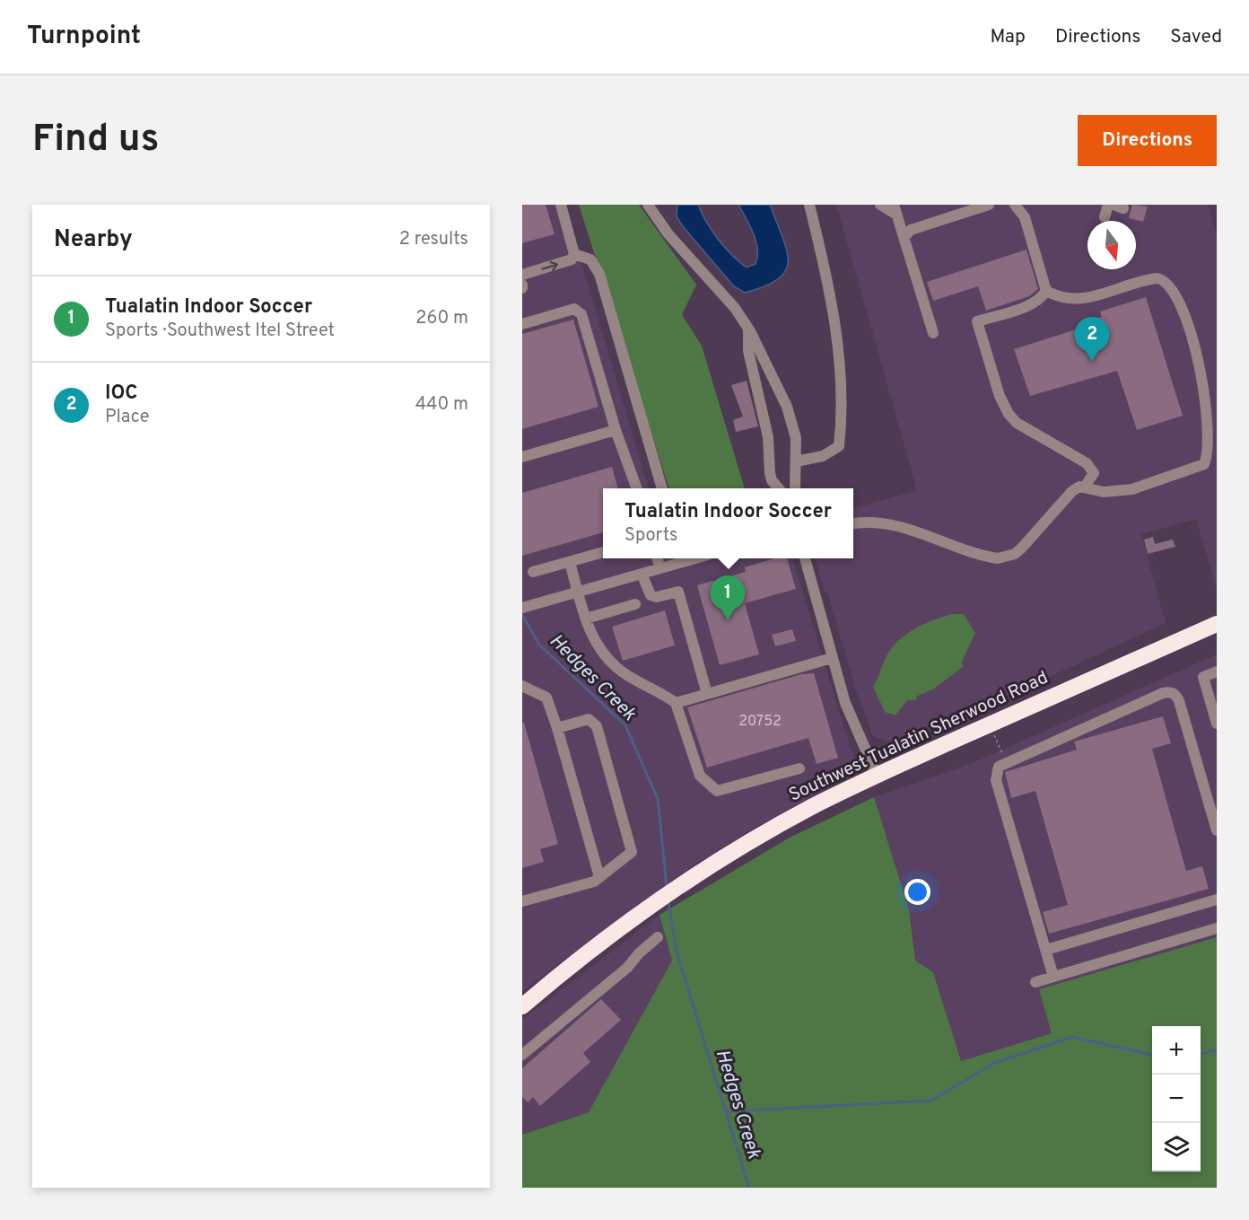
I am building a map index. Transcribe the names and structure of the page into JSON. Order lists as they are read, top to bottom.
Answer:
{
  "streets": {
    "highway": ["Southwest Tualatin Sherwood Road"]
  },
  "water": ["Hedges Creek"],
  "house_numbers": ["20752"],
  "north": "bottom",
  "page": {
    "header": "Turnpoint",
    "nav": ["Map", "Directions", "Saved"],
    "buttons": "Directions",
    "title": "Find us",
    "heading": ["Nearby", "2 results"],
    "list": [
      {
        "mark": "1",
        "name": "Tualatin Indoor Soccer",
        "note": "Sports · Southwest Itel Street",
        "value": "260 m"
      },
      {
        "mark": "2",
        "name": "IOC",
        "note": "Place",
        "value": "440 m"
      }
    ],
    "pins": ["2", "1"],
    "popup": ["Tualatin Indoor Soccer", "Sports"],
    "map_buttons": ["+", "−"]
  }
}
